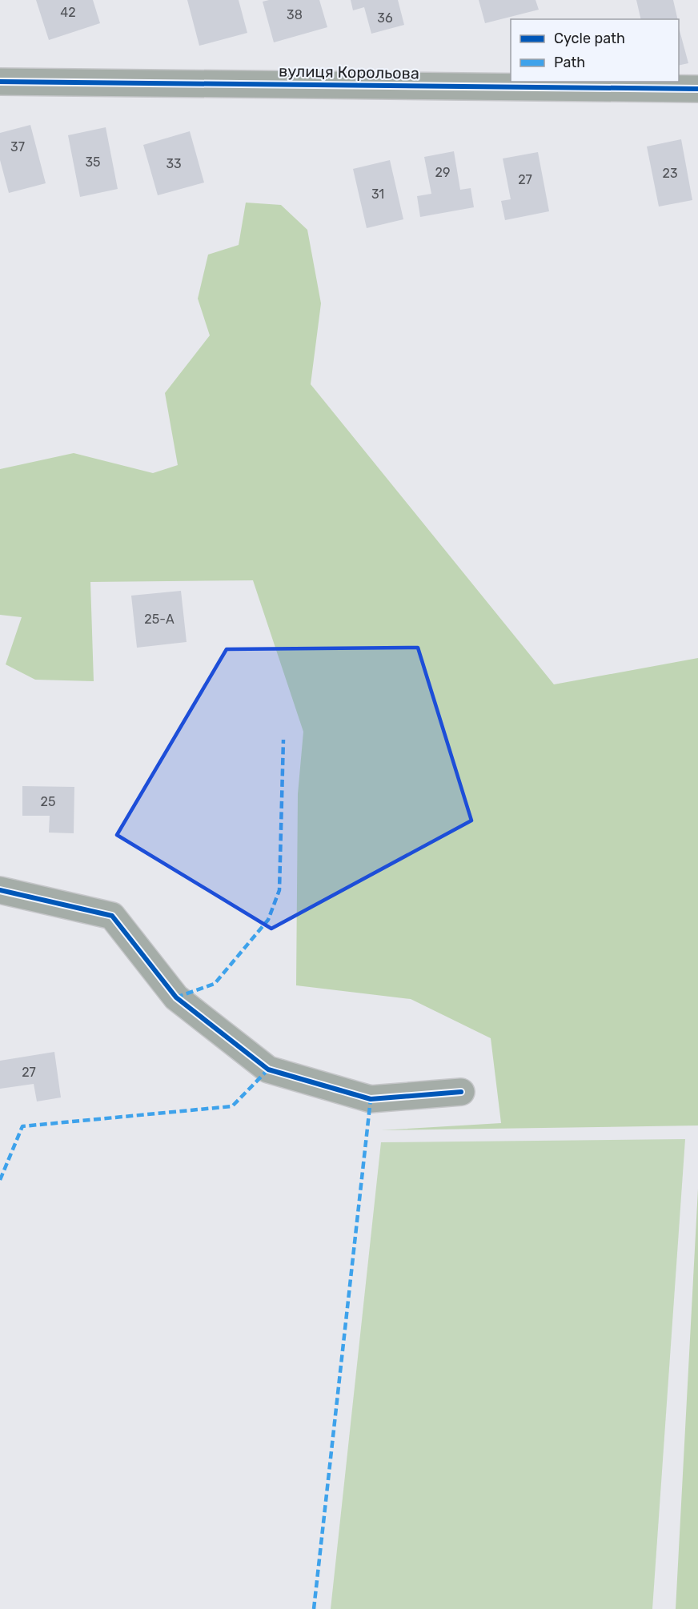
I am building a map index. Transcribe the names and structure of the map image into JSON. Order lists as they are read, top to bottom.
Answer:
{
  "streets": {
    "street": ["вулиця Корольова"]
  },
  "house_numbers": [
    "42",
    "38",
    "36",
    "37",
    "35",
    "33",
    "29",
    "23",
    "27",
    "31",
    "25-А",
    "25",
    "27"
  ],
  "legend": ["Cycle path", "Path"]
}
